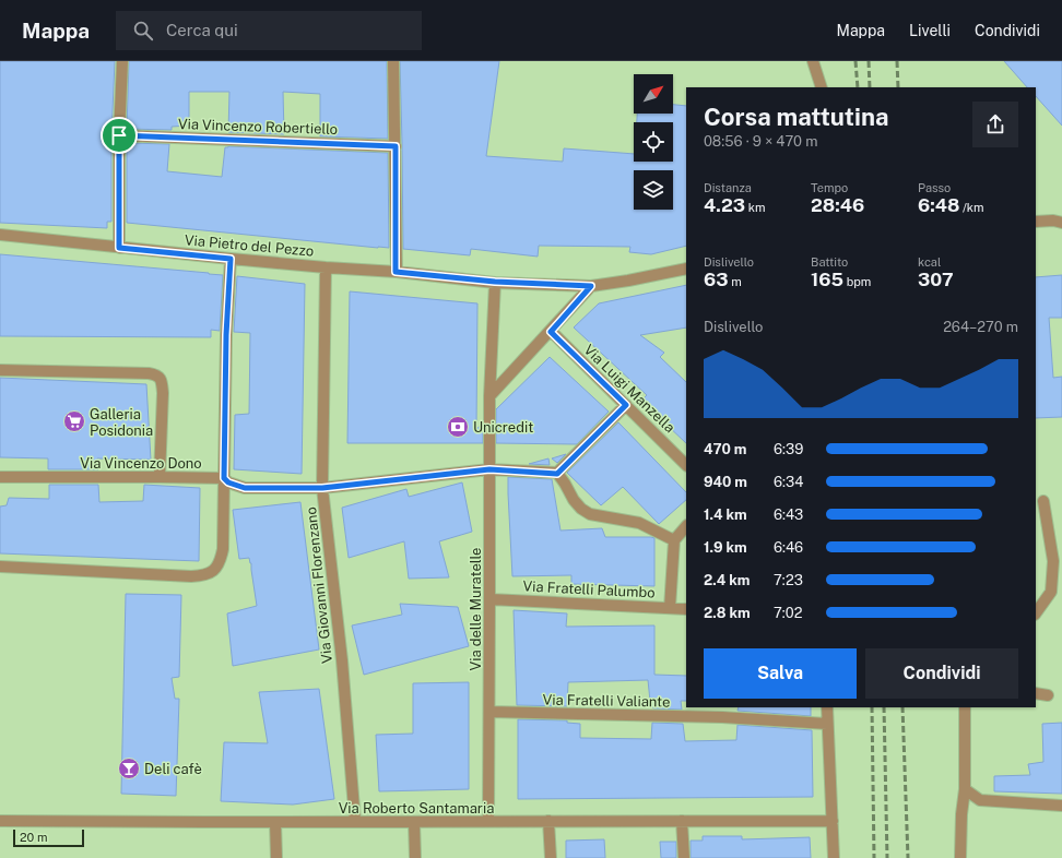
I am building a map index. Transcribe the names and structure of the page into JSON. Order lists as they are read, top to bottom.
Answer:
{
  "streets": {
    "street": [
      "Via Vincenzo Robertiello",
      "Via Pietro del Pezzo",
      "Via Luigi Manzella",
      "Via Vincenzo Dono",
      "Via Giovanni Florenzano",
      "Via Fratelli Palumbo",
      "Via delle Muratelle",
      "Via Fratelli Valiante",
      "Via Roberto Santamaria"
    ]
  },
  "crossings": [
    ["Via Pietro del Pezzo", "Via Giovanni Florenzano"],
    ["Via Pietro del Pezzo", "Via delle Muratelle"],
    ["Via Vincenzo Dono", "Via Giovanni Florenzano"],
    ["Via Vincenzo Dono", "Via delle Muratelle"],
    ["Via Giovanni Florenzano", "Via Roberto Santamaria"],
    ["Via Fratelli Palumbo", "Via delle Muratelle"],
    ["Via delle Muratelle", "Via Fratelli Valiante"],
    ["Via delle Muratelle", "Via Roberto Santamaria"]
  ],
  "places": {
    "supermarket": ["Galleria Posidonia"],
    "bank": ["Unicredit"],
    "bar": ["Deli cafè"]
  },
  "scale_bar": "20 m",
  "north": "top right",
  "page": {
    "header": "Mappa",
    "search": "Cerca qui",
    "nav": ["Mappa", "Livelli", "Condividi"],
    "heading": ["Corsa mattutina", "08:56 · 9 × 470 m"],
    "stats": [
      ["Distanza", "4.23 km"],
      ["Tempo", "28:46"],
      ["Passo", "6:48 /km"],
      ["Dislivello", "63 m"],
      ["Battito", "165 bpm"],
      ["kcal", "307"]
    ],
    "chart": ["Dislivello", "264–270 m"],
    "list": [
      {
        "name": "470 m",
        "note": "6:39"
      },
      {
        "name": "940 m",
        "note": "6:34"
      },
      {
        "name": "1.4 km",
        "note": "6:43"
      },
      {
        "name": "1.9 km",
        "note": "6:46"
      },
      {
        "name": "2.4 km",
        "note": "7:23"
      },
      {
        "name": "2.8 km",
        "note": "7:02"
      }
    ],
    "buttons": ["Salva", "Condividi"],
    "scale": "20 m"
  }
}
